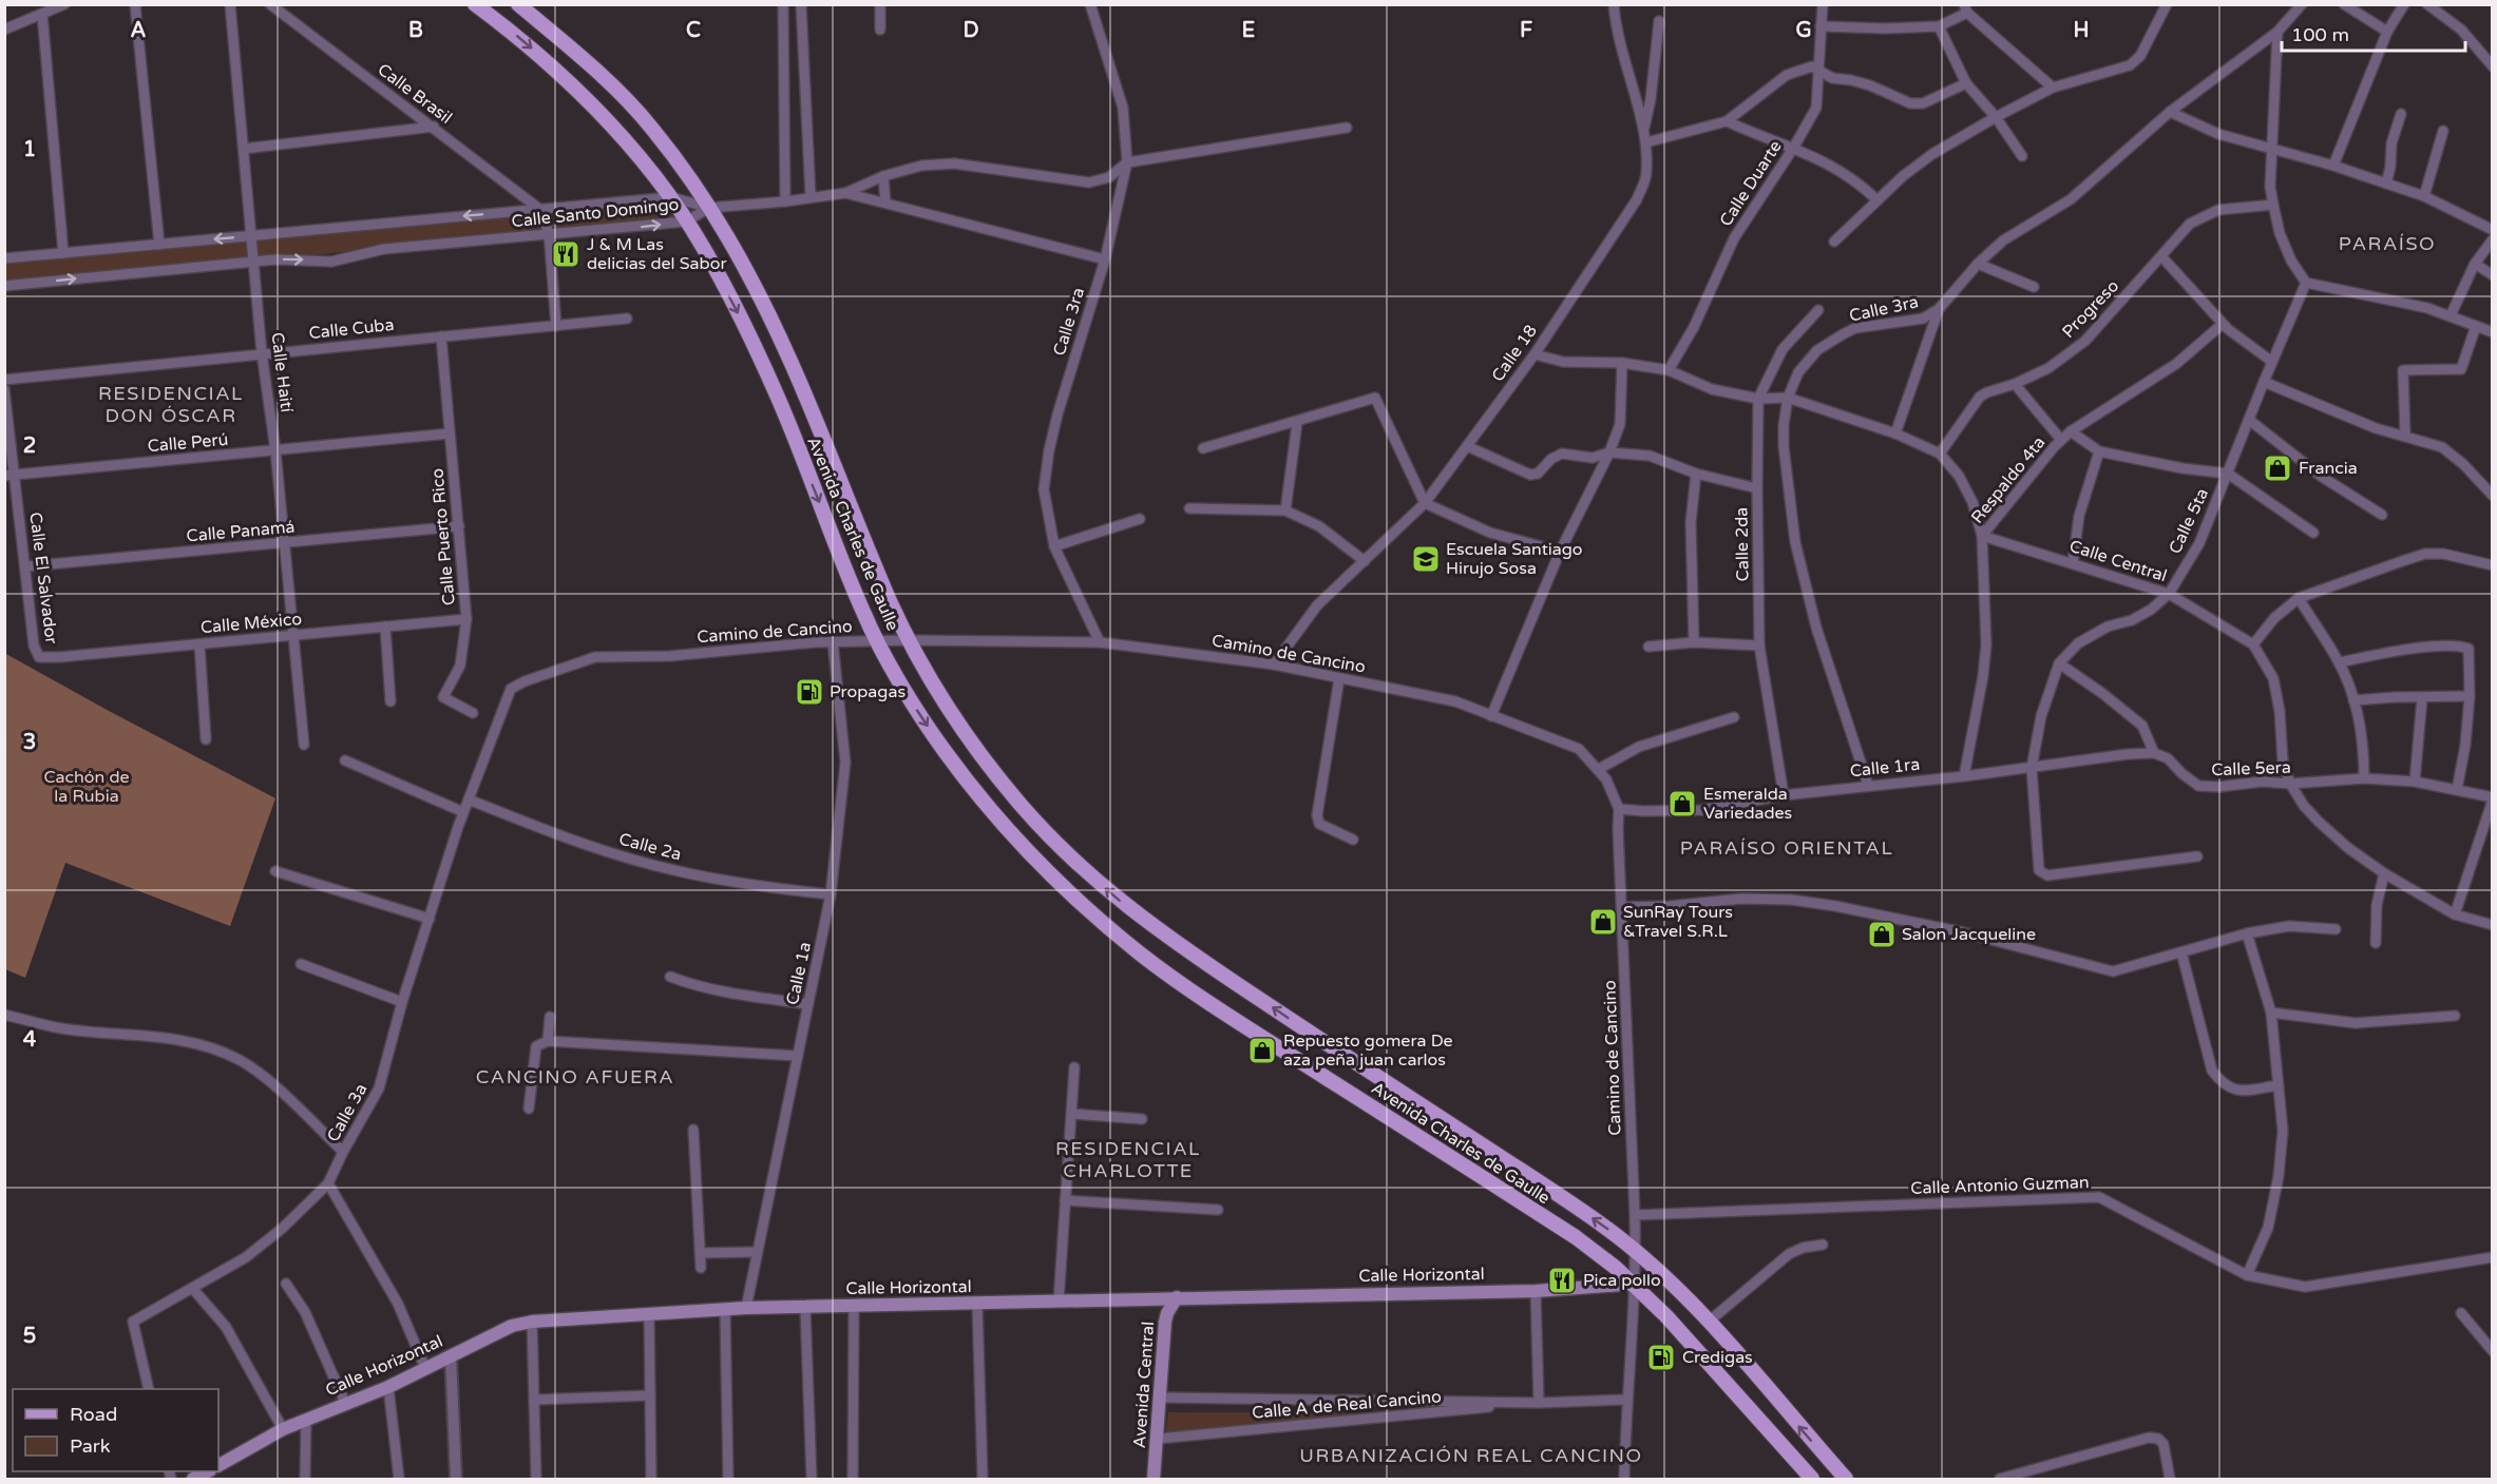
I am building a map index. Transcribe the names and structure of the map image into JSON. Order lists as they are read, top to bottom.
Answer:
{
  "streets": {
    "main road": ["Avenida Charles de Gaulle", "Calle Horizontal", "Avenida Central"],
    "street": [
      "Calle Brasil",
      "Calle Duarte",
      "Calle Santo Domingo",
      "Calle 3ra",
      "Progreso",
      "Calle Cuba",
      "Calle 18",
      "Calle Haití",
      "Calle Perú",
      "Respaldo 4ta",
      "Calle 5ta",
      "Calle Panamá",
      "Calle Puerto Rico",
      "Calle 2da",
      "Calle Central",
      "Calle El Salvador",
      "Calle México",
      "Camino de Cancino",
      "Calle 1ra",
      "Calle 5era",
      "Calle 2a",
      "Calle 1a",
      "Calle 3a",
      "Calle Antonio Guzman",
      "Calle A de Real Cancino"
    ]
  },
  "crossings": [
    ["Calle Brasil", "Calle Santo Domingo"],
    ["Calle Santo Domingo", "Calle Haití"],
    ["Calle Santo Domingo", "Avenida Charles de Gaulle"],
    ["Calle 3ra", "Camino de Cancino"],
    ["Calle 3ra", "Calle 1ra"],
    ["Calle Cuba", "Calle Haití"],
    ["Calle Cuba", "Calle Puerto Rico"],
    ["Calle 18", "Camino de Cancino"],
    ["Calle Haití", "Calle Perú"],
    ["Calle Haití", "Calle Panamá"],
    ["Calle Haití", "Calle México"],
    ["Calle Perú", "Calle Puerto Rico"],
    ["Calle Perú", "Calle El Salvador"],
    ["Respaldo 4ta", "Calle Central"],
    ["Respaldo 4ta", "Calle 1ra"],
    ["Calle 5ta", "Calle Central"],
    ["Calle 5ta", "Calle 1ra"],
    ["Calle 5ta", "Calle 5era"],
    ["Calle Panamá", "Calle Puerto Rico"],
    ["Calle Panamá", "Calle El Salvador"],
    ["Avenida Charles de Gaulle", "Camino de Cancino"],
    ["Avenida Charles de Gaulle", "Calle Horizontal"],
    ["Calle Puerto Rico", "Calle México"],
    ["Calle 2da", "Calle 1ra"],
    ["Calle Central", "Calle 5era"],
    ["Calle El Salvador", "Calle México"],
    ["Camino de Cancino", "Calle 1ra"],
    ["Camino de Cancino", "Calle 1a"],
    ["Camino de Cancino", "Calle 3a"],
    ["Camino de Cancino", "Calle Antonio Guzman"],
    ["Calle 1ra", "Calle 5era"],
    ["Calle 2a", "Calle 1a"],
    ["Calle 2a", "Calle 3a"],
    ["Calle 1a", "Calle Horizontal"],
    ["Calle Horizontal", "Avenida Central"],
    ["Avenida Central", "Calle A de Real Cancino"]
  ],
  "districts": [
    "PARAÍSO",
    "RESIDENCIAL DON ÓSCAR",
    "PARAÍSO ORIENTAL",
    "CANCINO AFUERA",
    "RESIDENCIAL CHARLOTTE",
    "URBANIZACIÓN REAL CANCINO"
  ],
  "parks": ["Cachón de la Rubia"],
  "places": {
    "restaurant": ["J & M Las delicias del Sabor", "Pica pollo"],
    "shop": [
      "Francia",
      "Esmeralda Variedades",
      "SunRay Tours &Travel S.R.L",
      "Salon Jacqueline",
      "Repuesto gomera De aza peña juan carlos"
    ],
    "school or university": ["Escuela Santiago Hirujo Sosa"],
    "fuel station": ["Propagas", "Credigas"]
  },
  "legend": ["Road", "Park"],
  "scale_bar": "100 m",
  "grid": {
    "columns": [
      "A",
      "B",
      "C",
      "D",
      "E",
      "F",
      "G",
      "H"
    ],
    "rows": [
      "1",
      "2",
      "3",
      "4",
      "5"
    ]
  }
}
